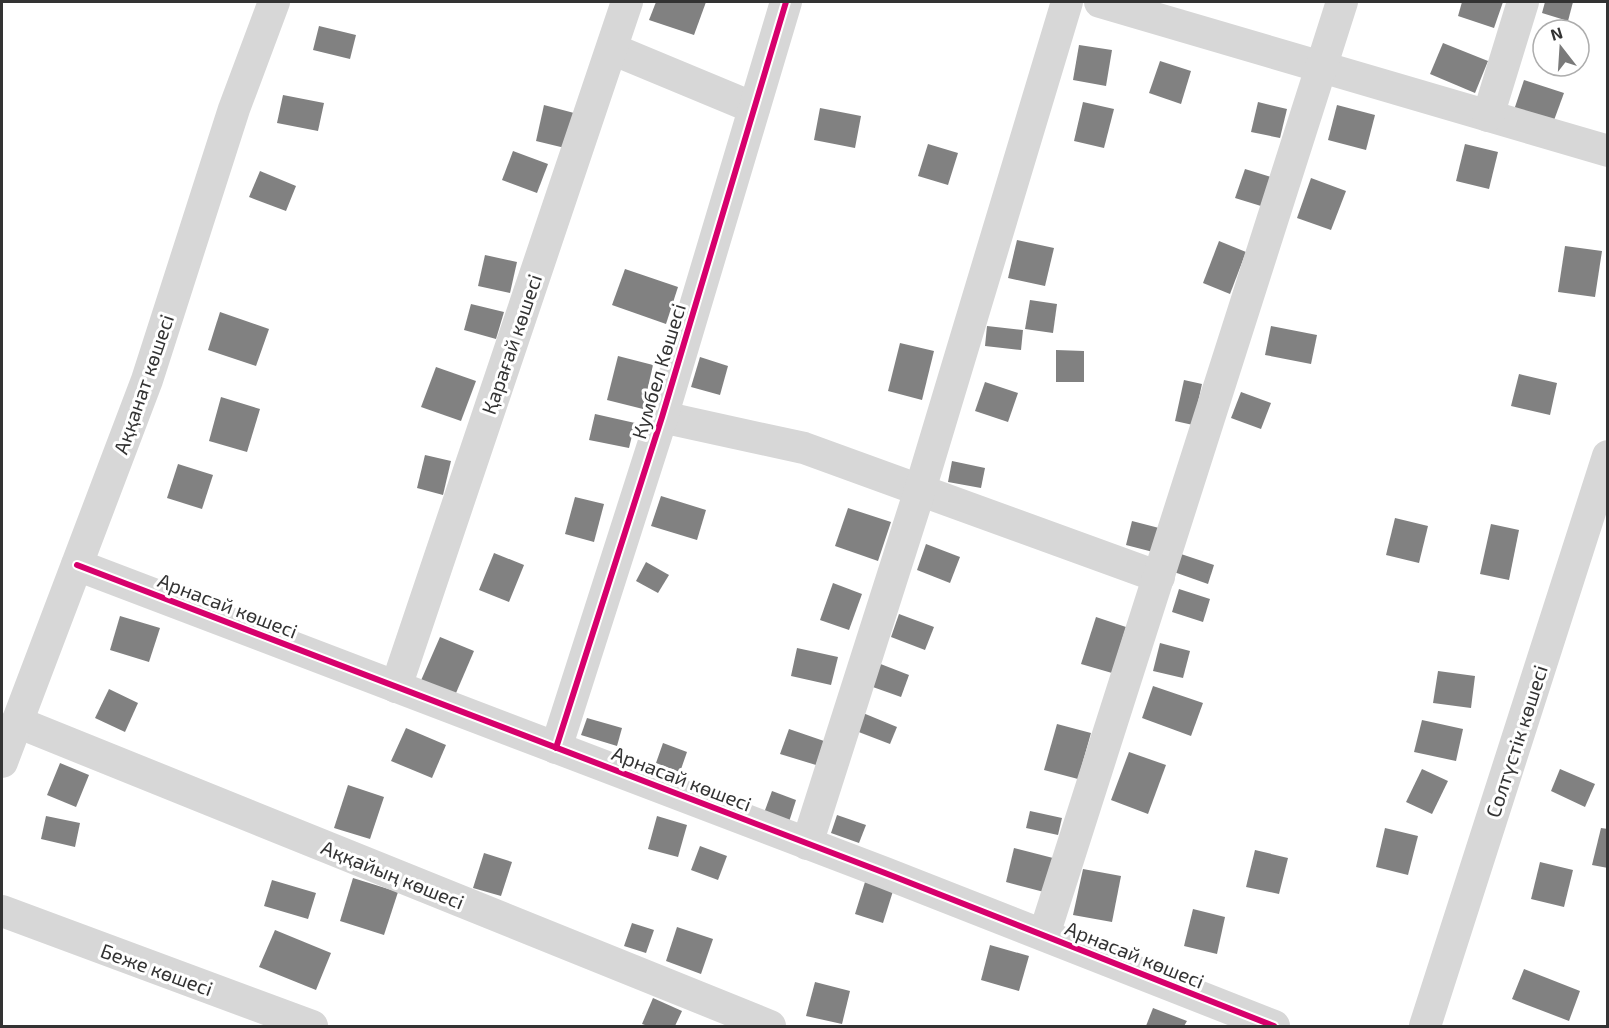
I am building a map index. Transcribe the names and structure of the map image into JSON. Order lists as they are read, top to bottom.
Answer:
{
  "streets": {
    "street": [
      "Қарағай көшесі",
      "Кумбел Kөшесі",
      "Аққанат көшесі",
      "Арнасай көшесі",
      "Солтүстік көшесі",
      "Аққайың көшесі",
      "Беже көшесі"
    ]
  },
  "crossings": [
    ["Қарағай көшесі", "Арнасай көшесі"],
    ["Кумбел Kөшесі", "Арнасай көшесі"],
    ["Аққанат көшесі", "Арнасай көшесі"],
    ["Аққанат көшесі", "Аққайың көшесі"]
  ],
  "north": "top"
}
